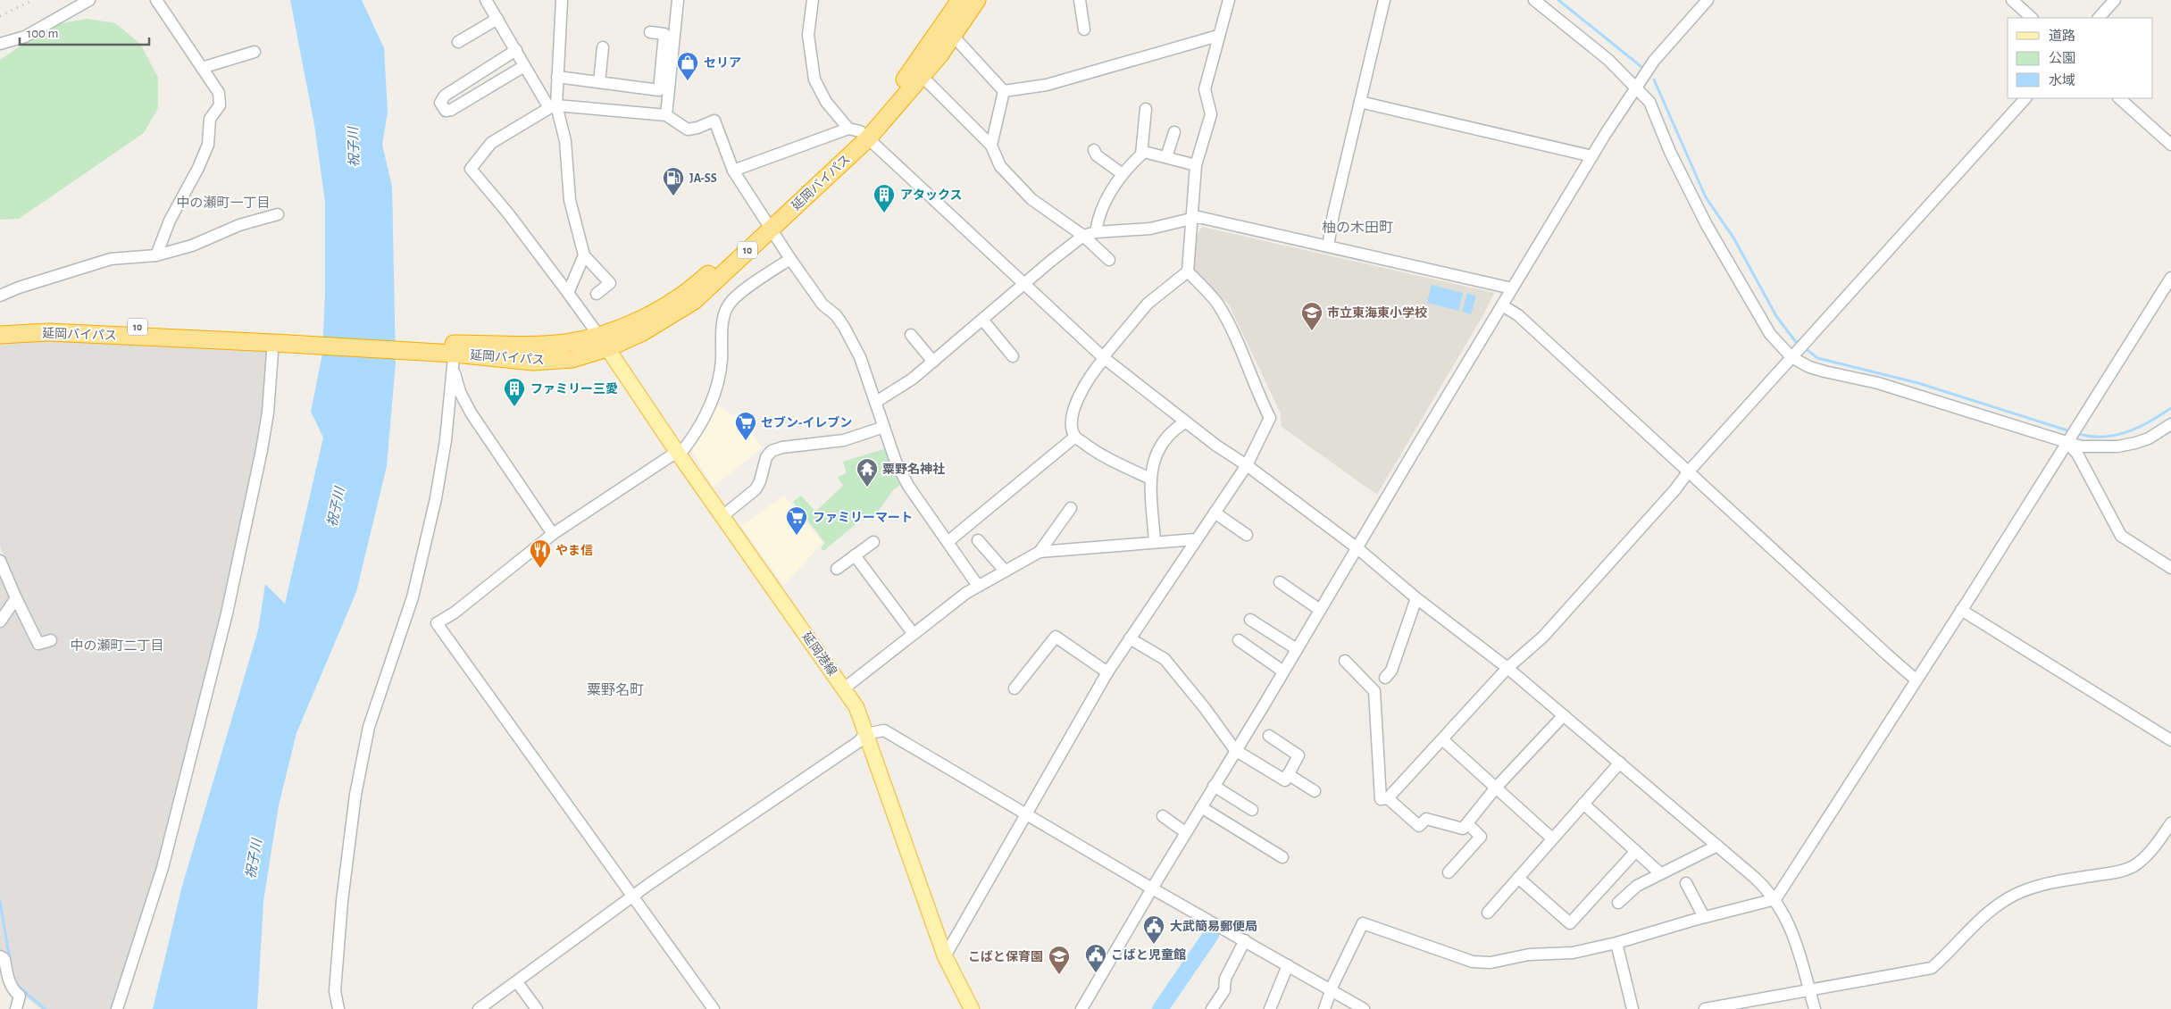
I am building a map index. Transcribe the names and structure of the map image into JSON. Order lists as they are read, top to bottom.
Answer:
{
  "streets": {
    "highway": ["延岡バイパス", "10"],
    "main road": ["延岡港線"]
  },
  "crossings": [
    ["延岡バイパス", "延岡港線"]
  ],
  "districts": [
    "中の瀬町一丁目",
    "柚の木田町",
    "中の瀬町二丁目",
    "粟野名町"
  ],
  "water": ["祝子川"],
  "places": {
    "shop": ["セリア"],
    "fuel station": ["JA-SS"],
    "building": ["アタックス", "ファミリー三愛"],
    "school or university": ["市立東海東小学校", "こばと保育園"],
    "supermarket": ["セブン-イレブン", "ファミリーマート"],
    "temple": ["粟野名神社"],
    "restaurant": ["やま信"],
    "public building": ["大武簡易郵便局", "こばと児童館"]
  },
  "legend": ["道路", "公園", "水域"],
  "scale_bar": "100 m"
}
